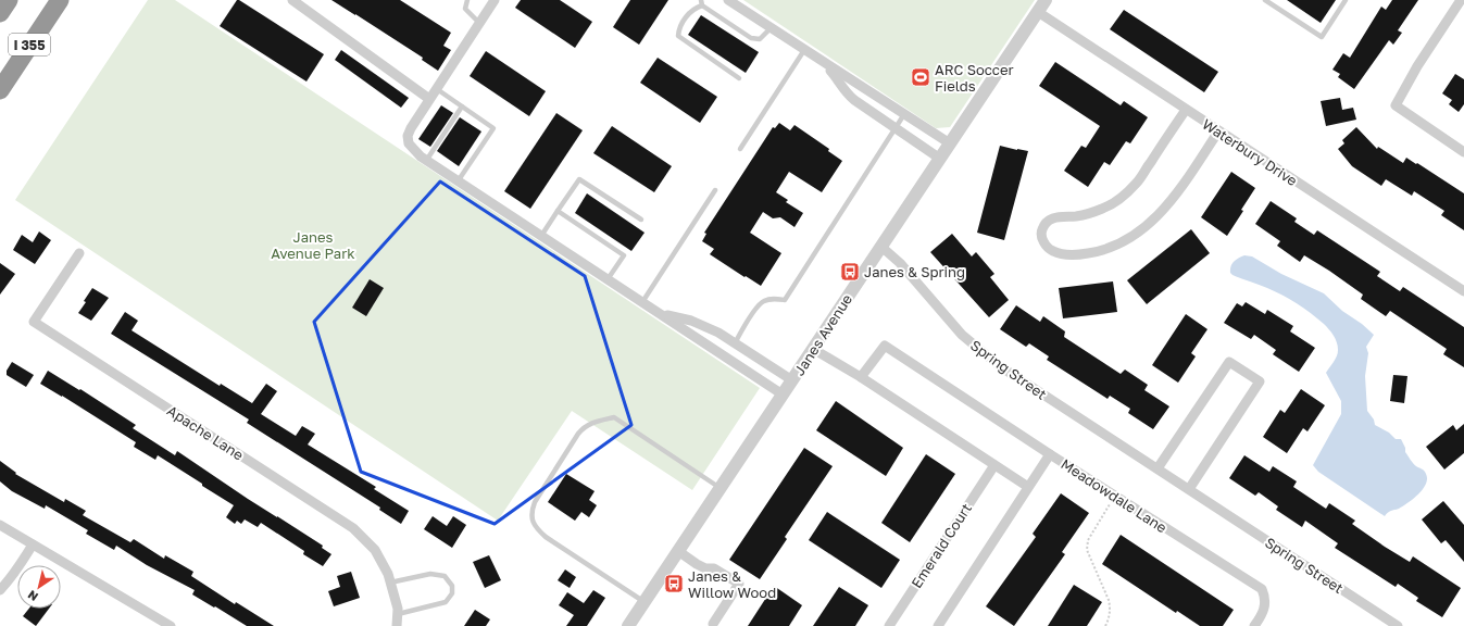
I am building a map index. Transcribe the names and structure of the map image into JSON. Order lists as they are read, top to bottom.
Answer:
{
  "streets": {
    "highway": ["I 355"],
    "street": [
      "Waterbury Drive",
      "Janes Avenue",
      "Spring Street",
      "Apache Lane",
      "Meadowdale Lane",
      "Emerald Court"
    ]
  },
  "crossings": [
    ["Waterbury Drive", "Janes Avenue"],
    ["Janes Avenue", "Spring Street"]
  ],
  "parks": ["Janes Avenue Park"],
  "places": {
    "sports": ["ARC Soccer Fields"],
    "bus stop": ["Janes & Spring", "Janes & Willow Wood"]
  },
  "north": "bottom left"
}
